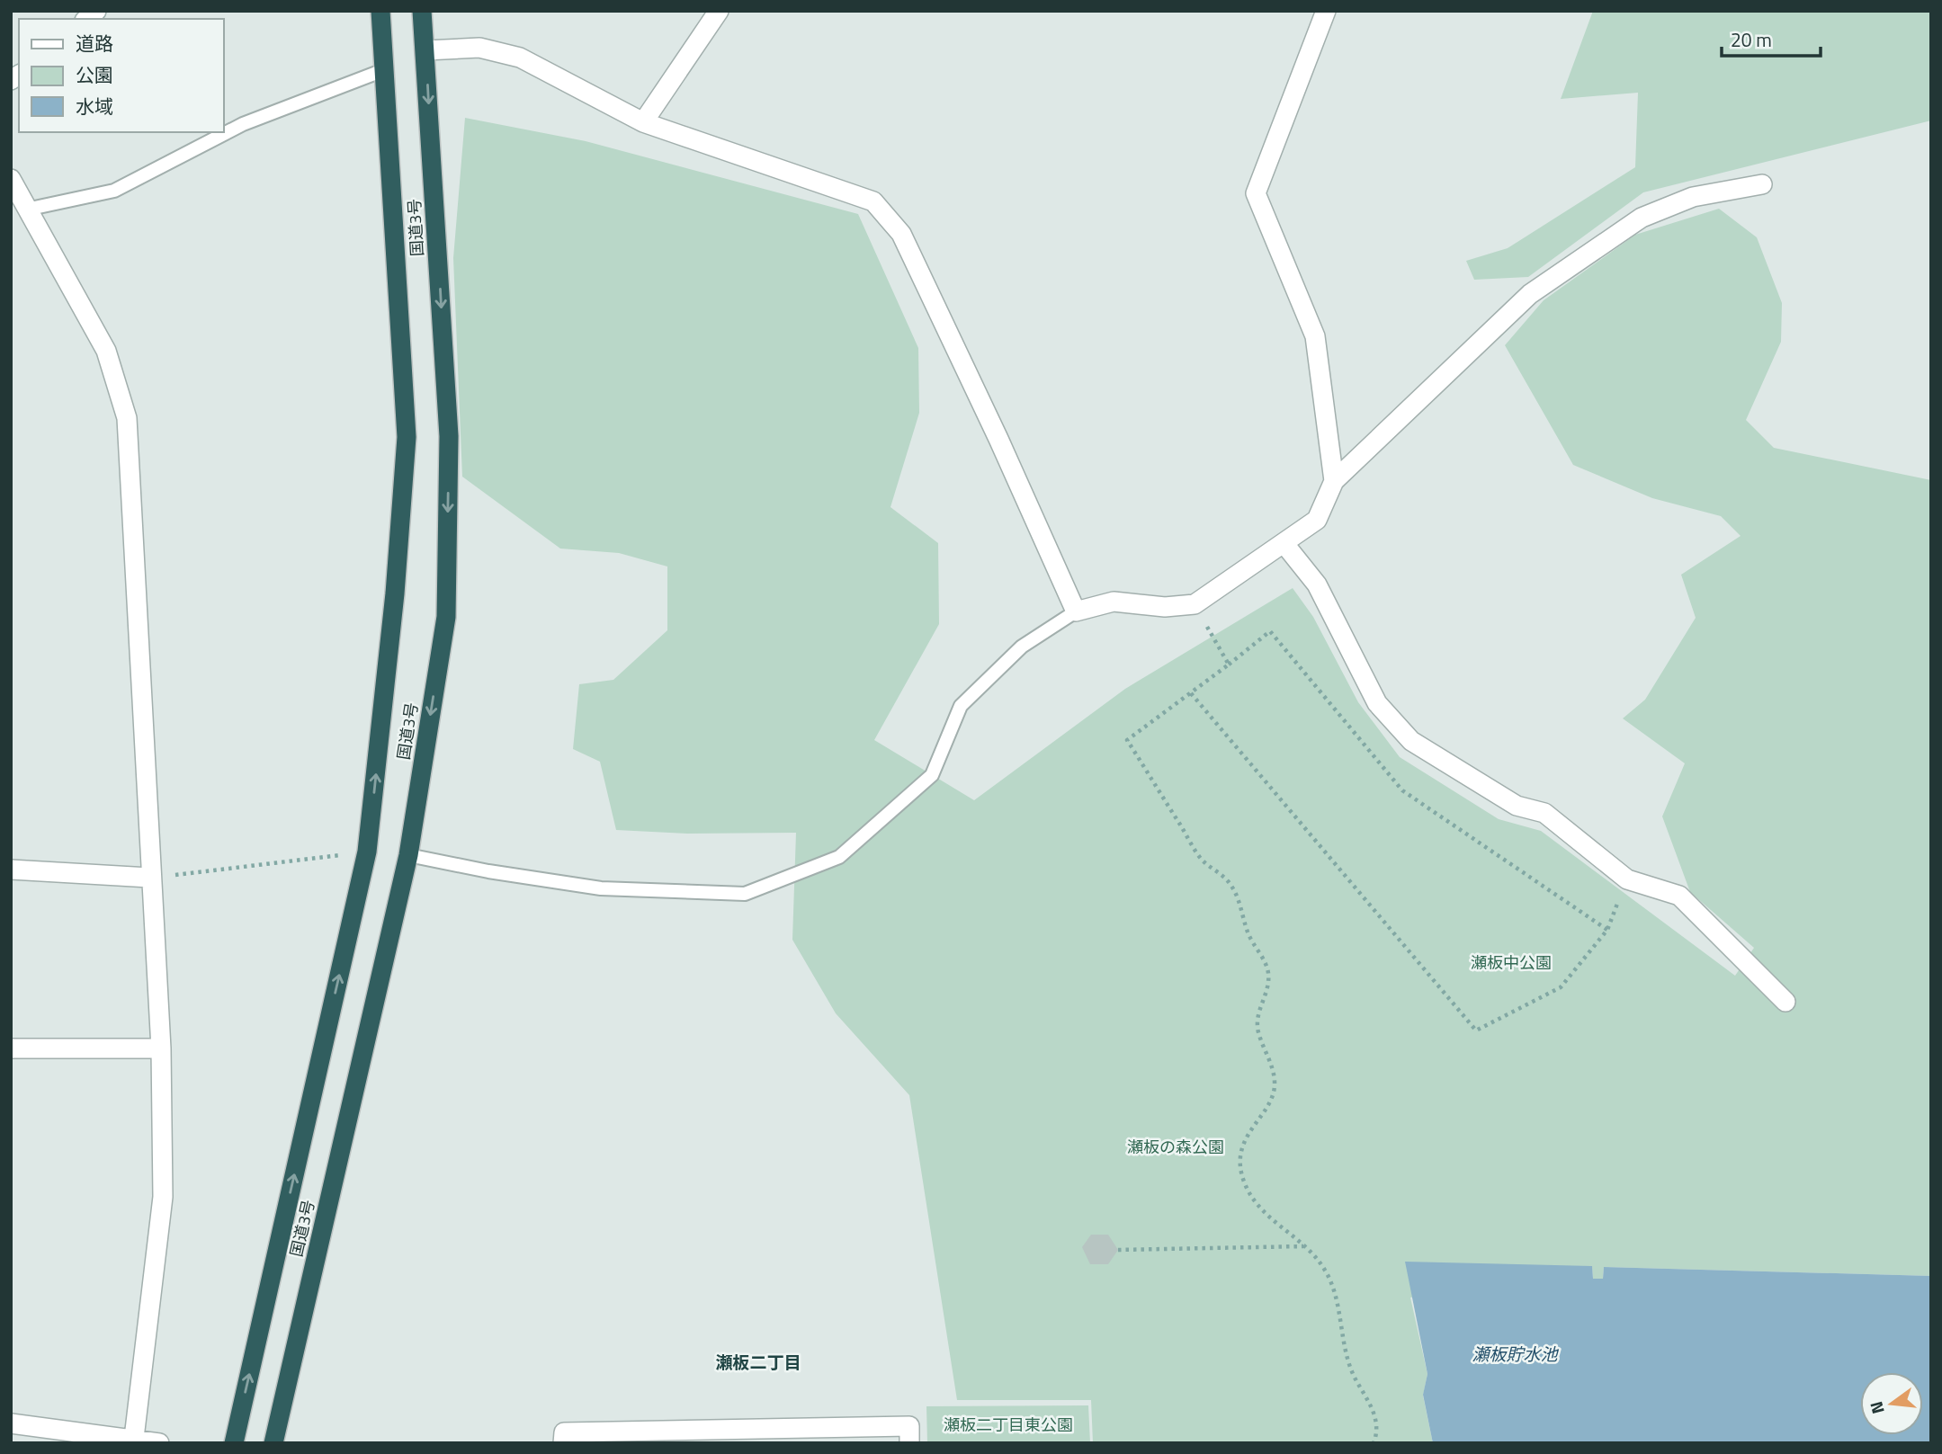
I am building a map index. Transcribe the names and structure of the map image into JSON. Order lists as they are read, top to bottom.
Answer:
{
  "streets": {
    "highway": ["国道3号"]
  },
  "districts": ["瀬板二丁目"],
  "water": ["瀬板貯水池"],
  "parks": ["瀬板中公園", "瀬板の森公園", "瀬板二丁目東公園"],
  "legend": ["道路", "公園", "水域"],
  "scale_bar": "20 m",
  "north": "left"
}
